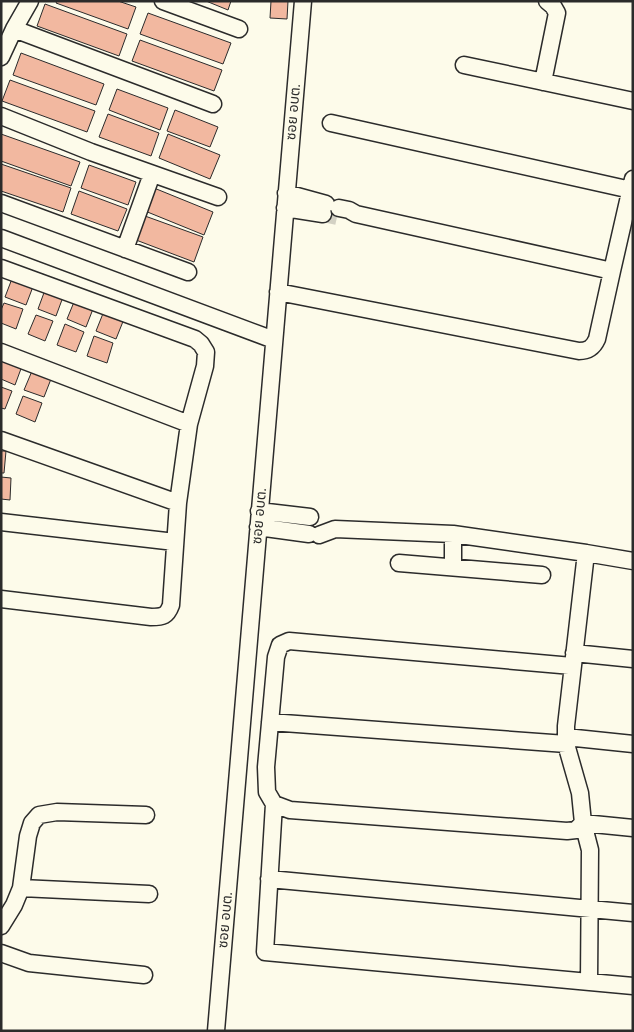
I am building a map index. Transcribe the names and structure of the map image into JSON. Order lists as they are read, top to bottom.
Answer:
{
  "streets": {
    "street": ["ซอย อบต."]
  }
}
